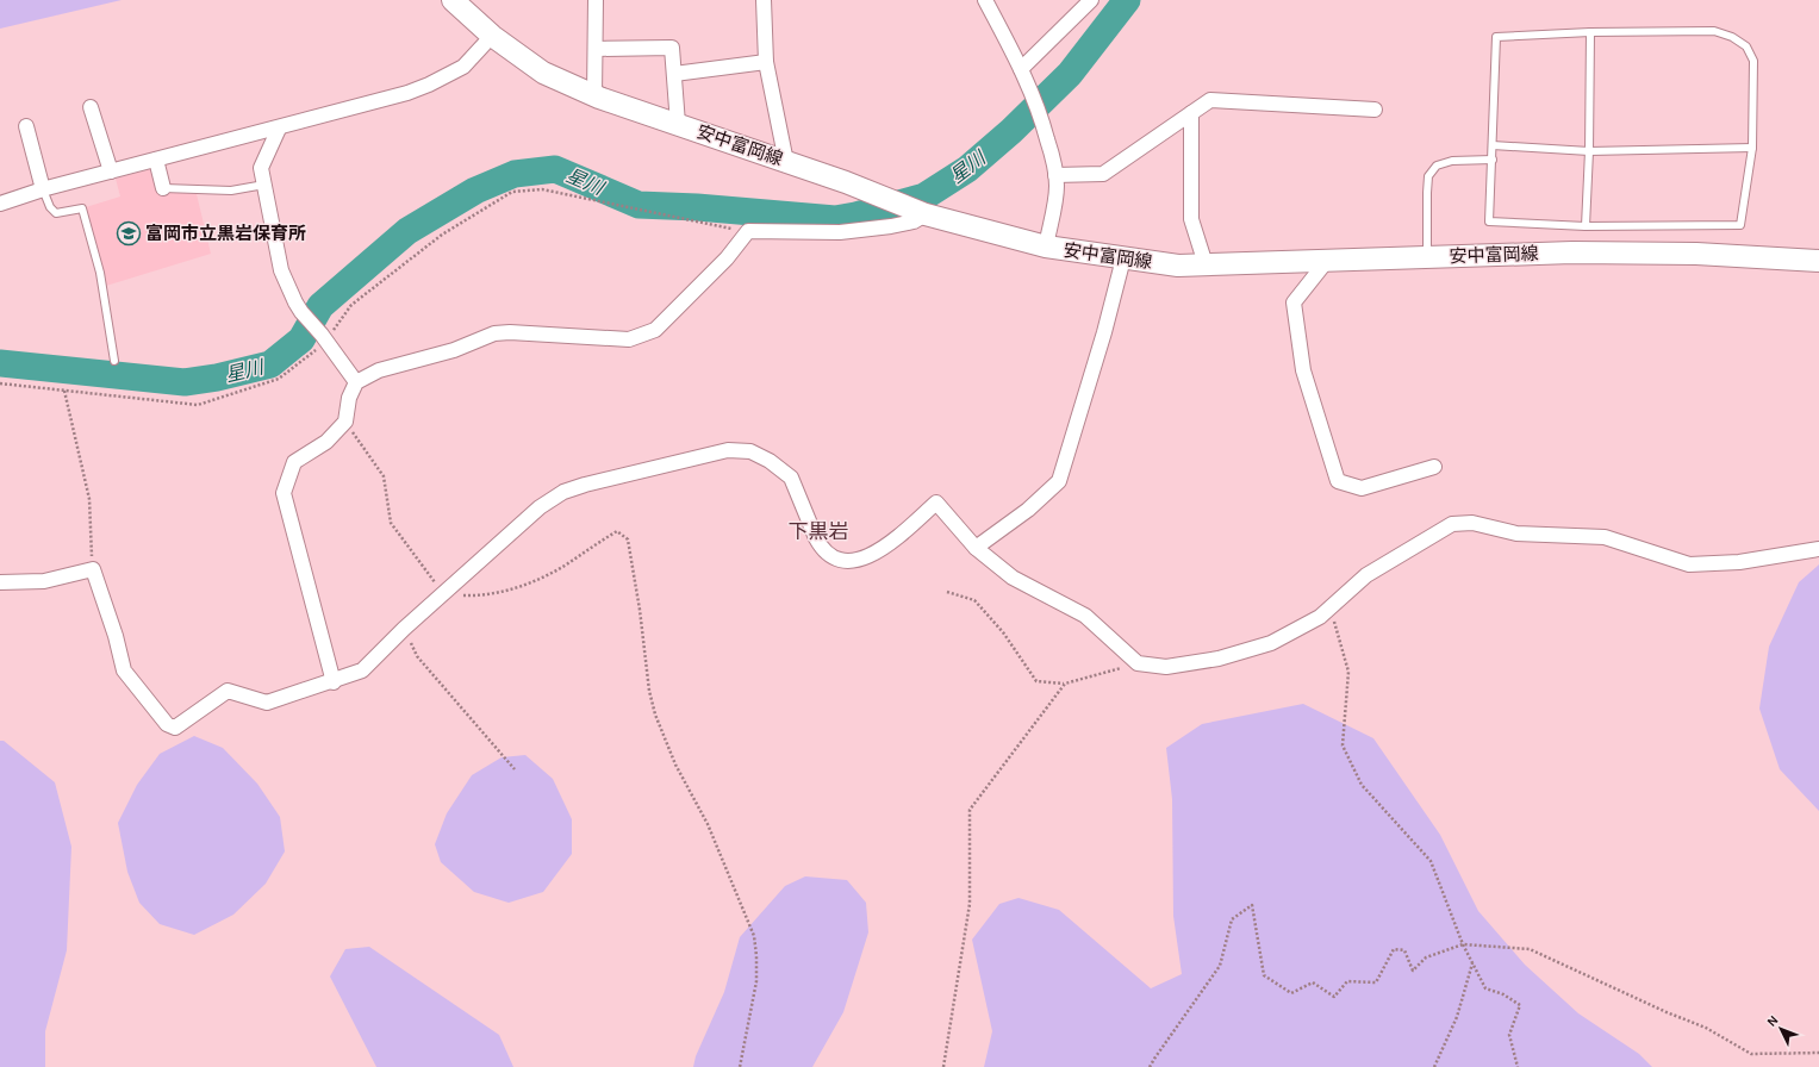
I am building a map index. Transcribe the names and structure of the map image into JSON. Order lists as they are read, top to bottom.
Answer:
{
  "streets": {
    "main road": ["安中富岡線"]
  },
  "districts": ["下黒岩"],
  "water": ["星川"],
  "places": {
    "school or university": ["富岡市立黒岩保育所"]
  },
  "north": "top left"
}
